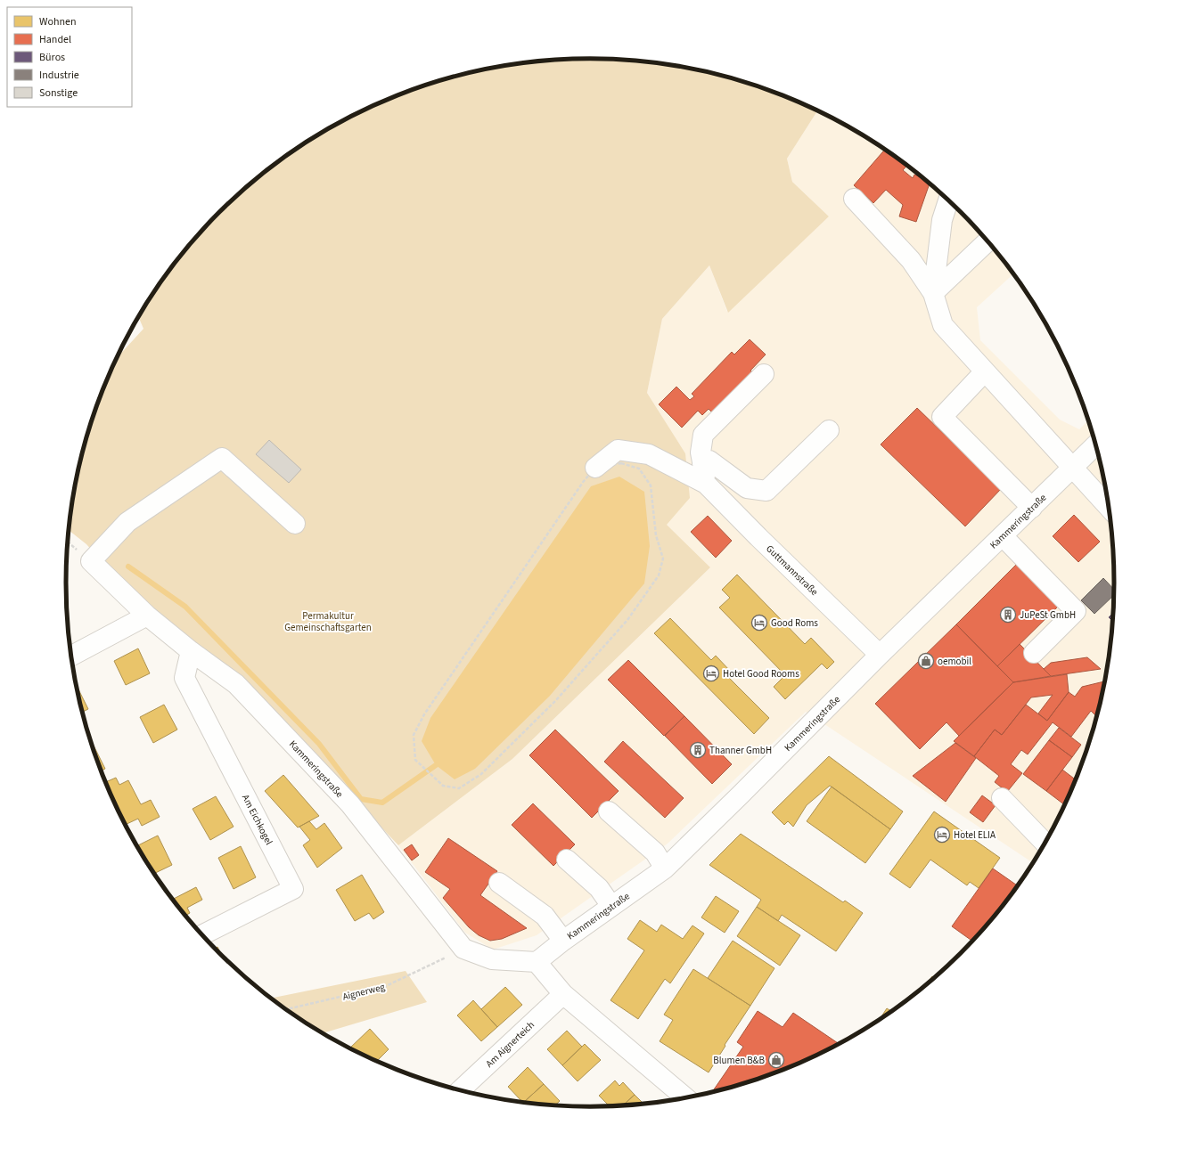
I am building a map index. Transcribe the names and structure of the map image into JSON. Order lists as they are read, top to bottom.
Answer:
{
  "streets": {
    "street": [
      "Kammeringstraße",
      "Guttmannstraße",
      "Am Eichkogel",
      "Am Aignerteich"
    ],
    "path": ["Aignerweg"]
  },
  "crossings": [
    ["Kammeringstraße", "Guttmannstraße"],
    ["Kammeringstraße", "Am Eichkogel"],
    ["Kammeringstraße", "Aignerweg"]
  ],
  "parks": ["Permakultur Gemeinschaftsgarten"],
  "places": {
    "building": ["JuPeSt GmbH", "Thanner GmbH"],
    "hotel": ["Good Roms", "Hotel Good Rooms", "Hotel ELIA"],
    "shop": ["oemobil", "Blumen B&B"]
  },
  "legend": [
    "Wohnen",
    "Handel",
    "Büros",
    "Industrie",
    "Sonstige"
  ]
}
